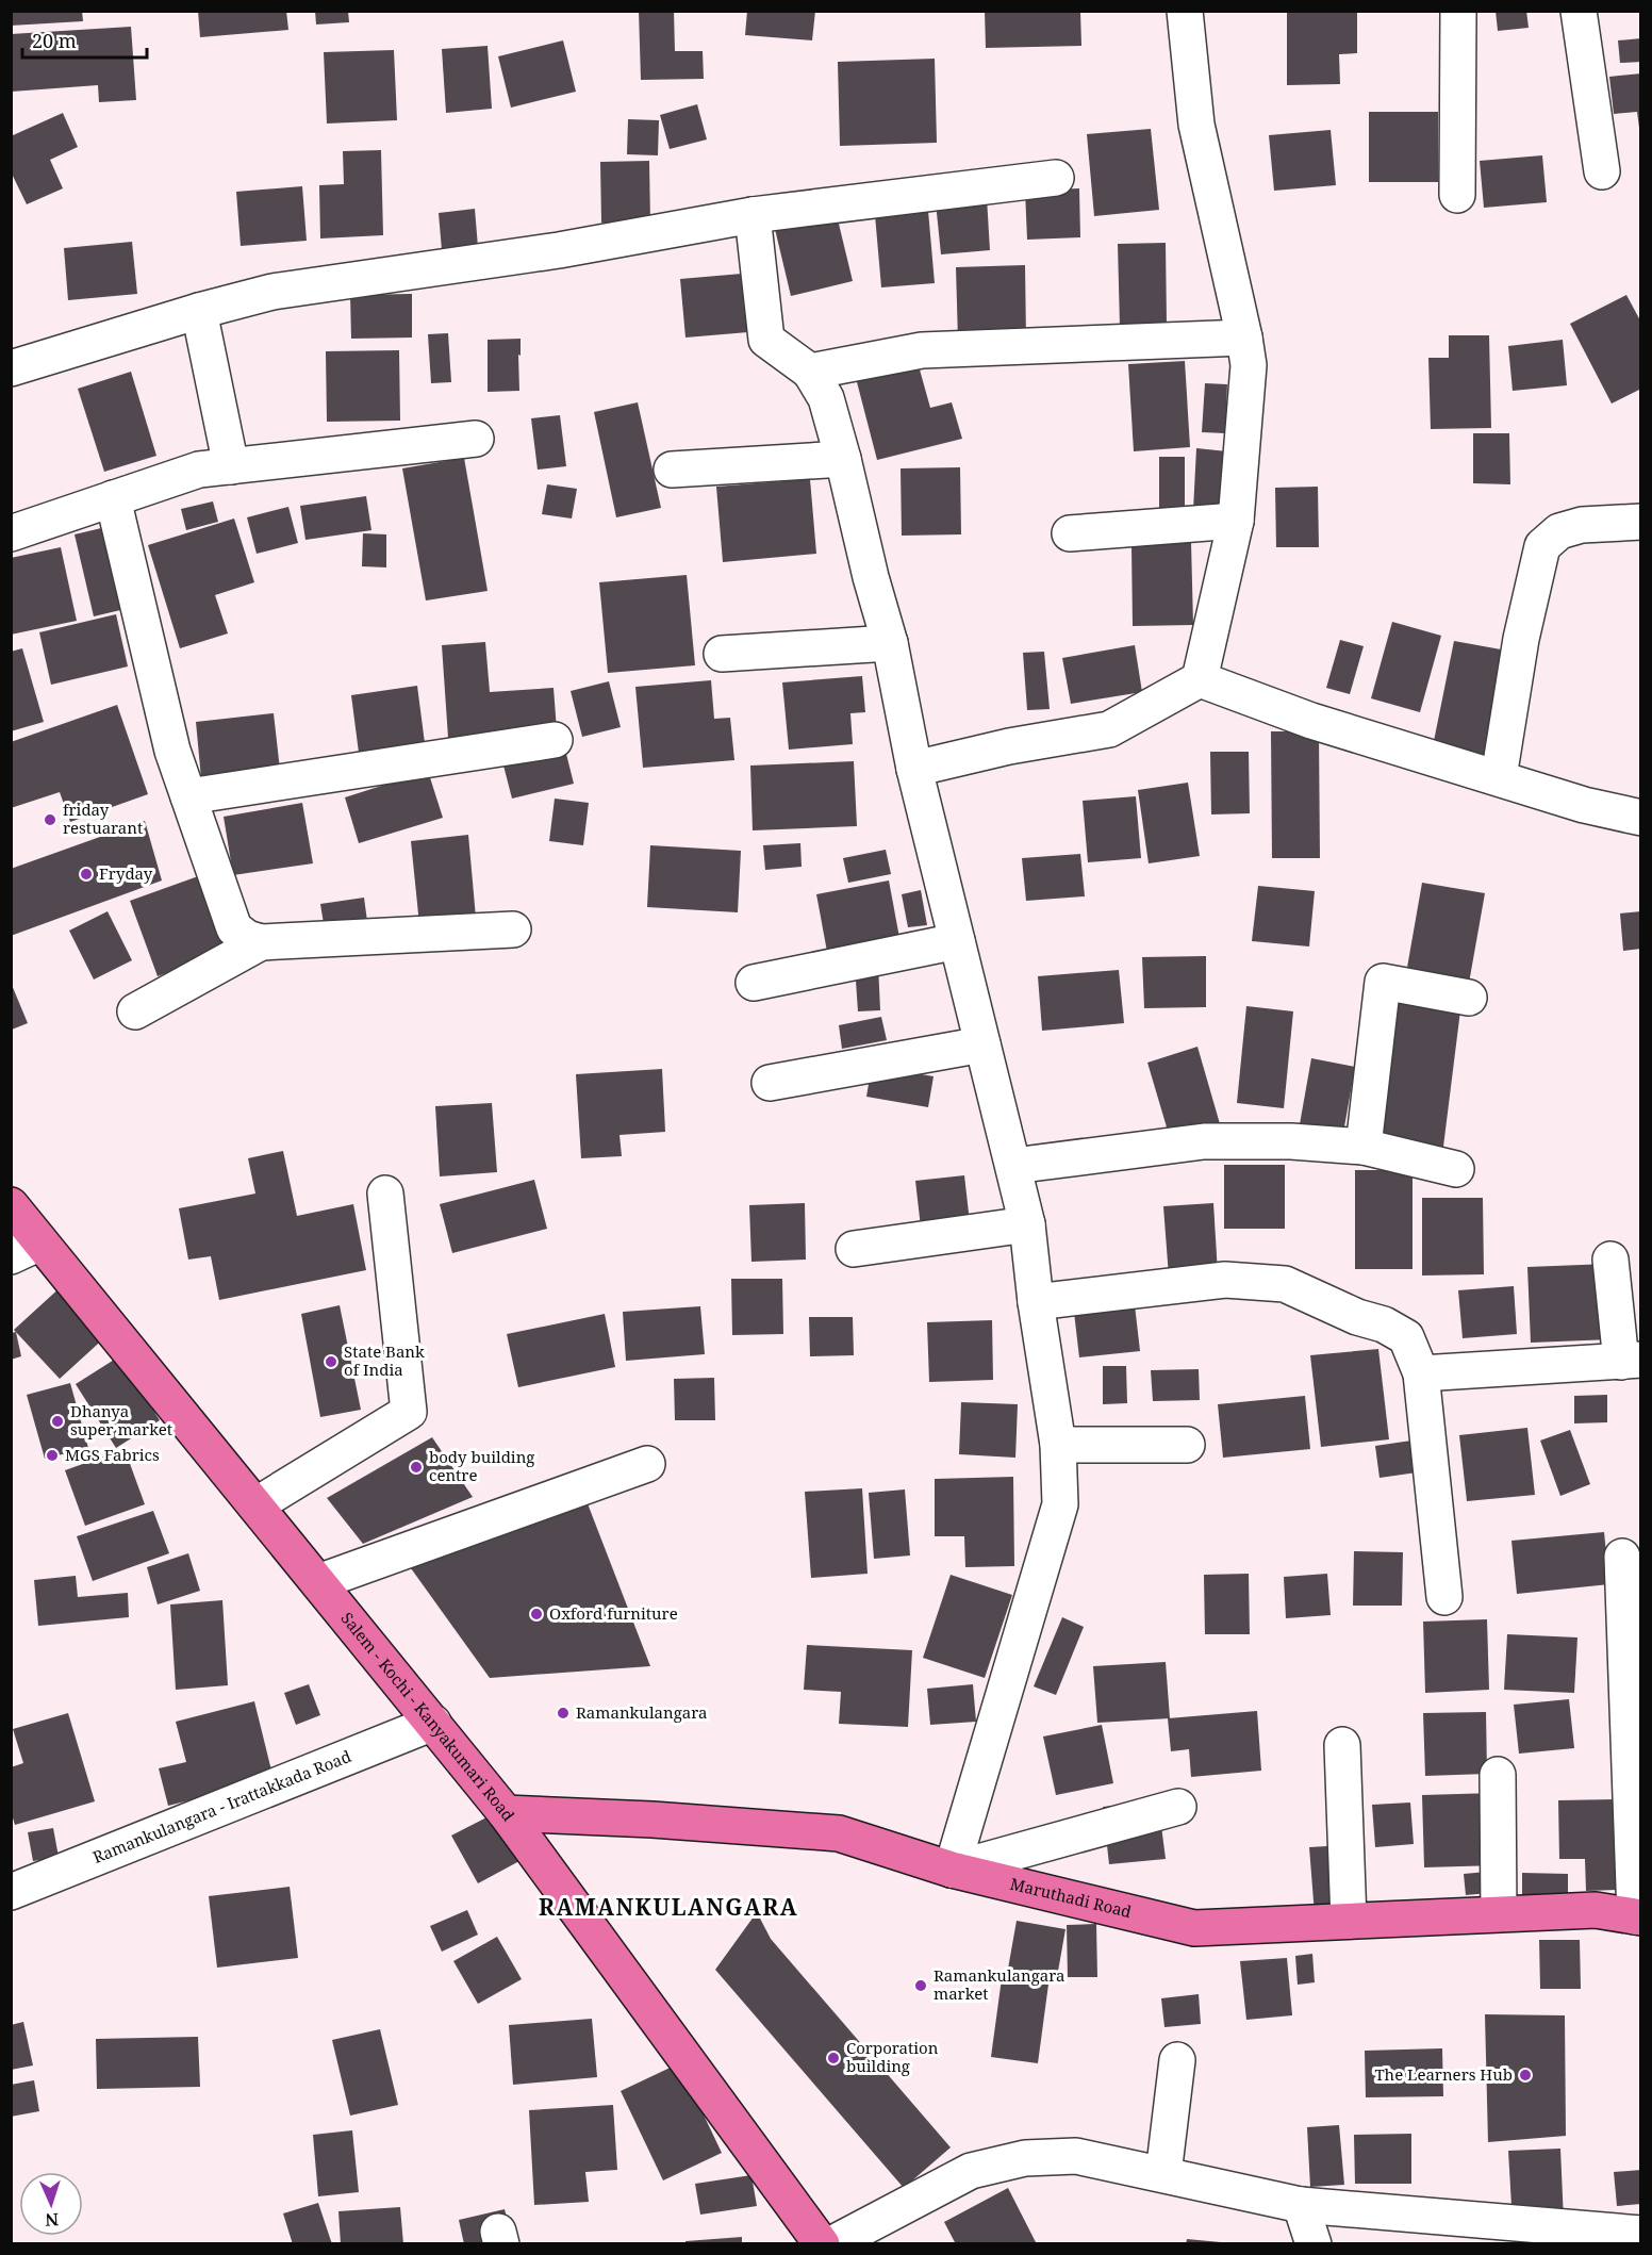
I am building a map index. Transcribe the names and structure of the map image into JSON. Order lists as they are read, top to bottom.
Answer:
{
  "streets": {
    "main road": ["Salem - Kochi - Kanyakumari Road", "Maruthadi Road"],
    "street": ["Ramankulangara - Irattakkada Road"]
  },
  "crossings": [
    ["Salem - Kochi - Kanyakumari Road", "Ramankulangara - Irattakkada Road"],
    ["Salem - Kochi - Kanyakumari Road", "Maruthadi Road"]
  ],
  "districts": ["RAMANKULANGARA"],
  "places": [
    "friday restuarant",
    "Fryday",
    "State Bank of India",
    "Dhanya super market",
    "MGS Fabrics",
    "body building centre",
    "Oxford furniture",
    "Ramankulangara",
    "Ramankulangara market",
    "Corporation building",
    "The Learners Hub"
  ],
  "scale_bar": "20 m",
  "north": "bottom"
}
